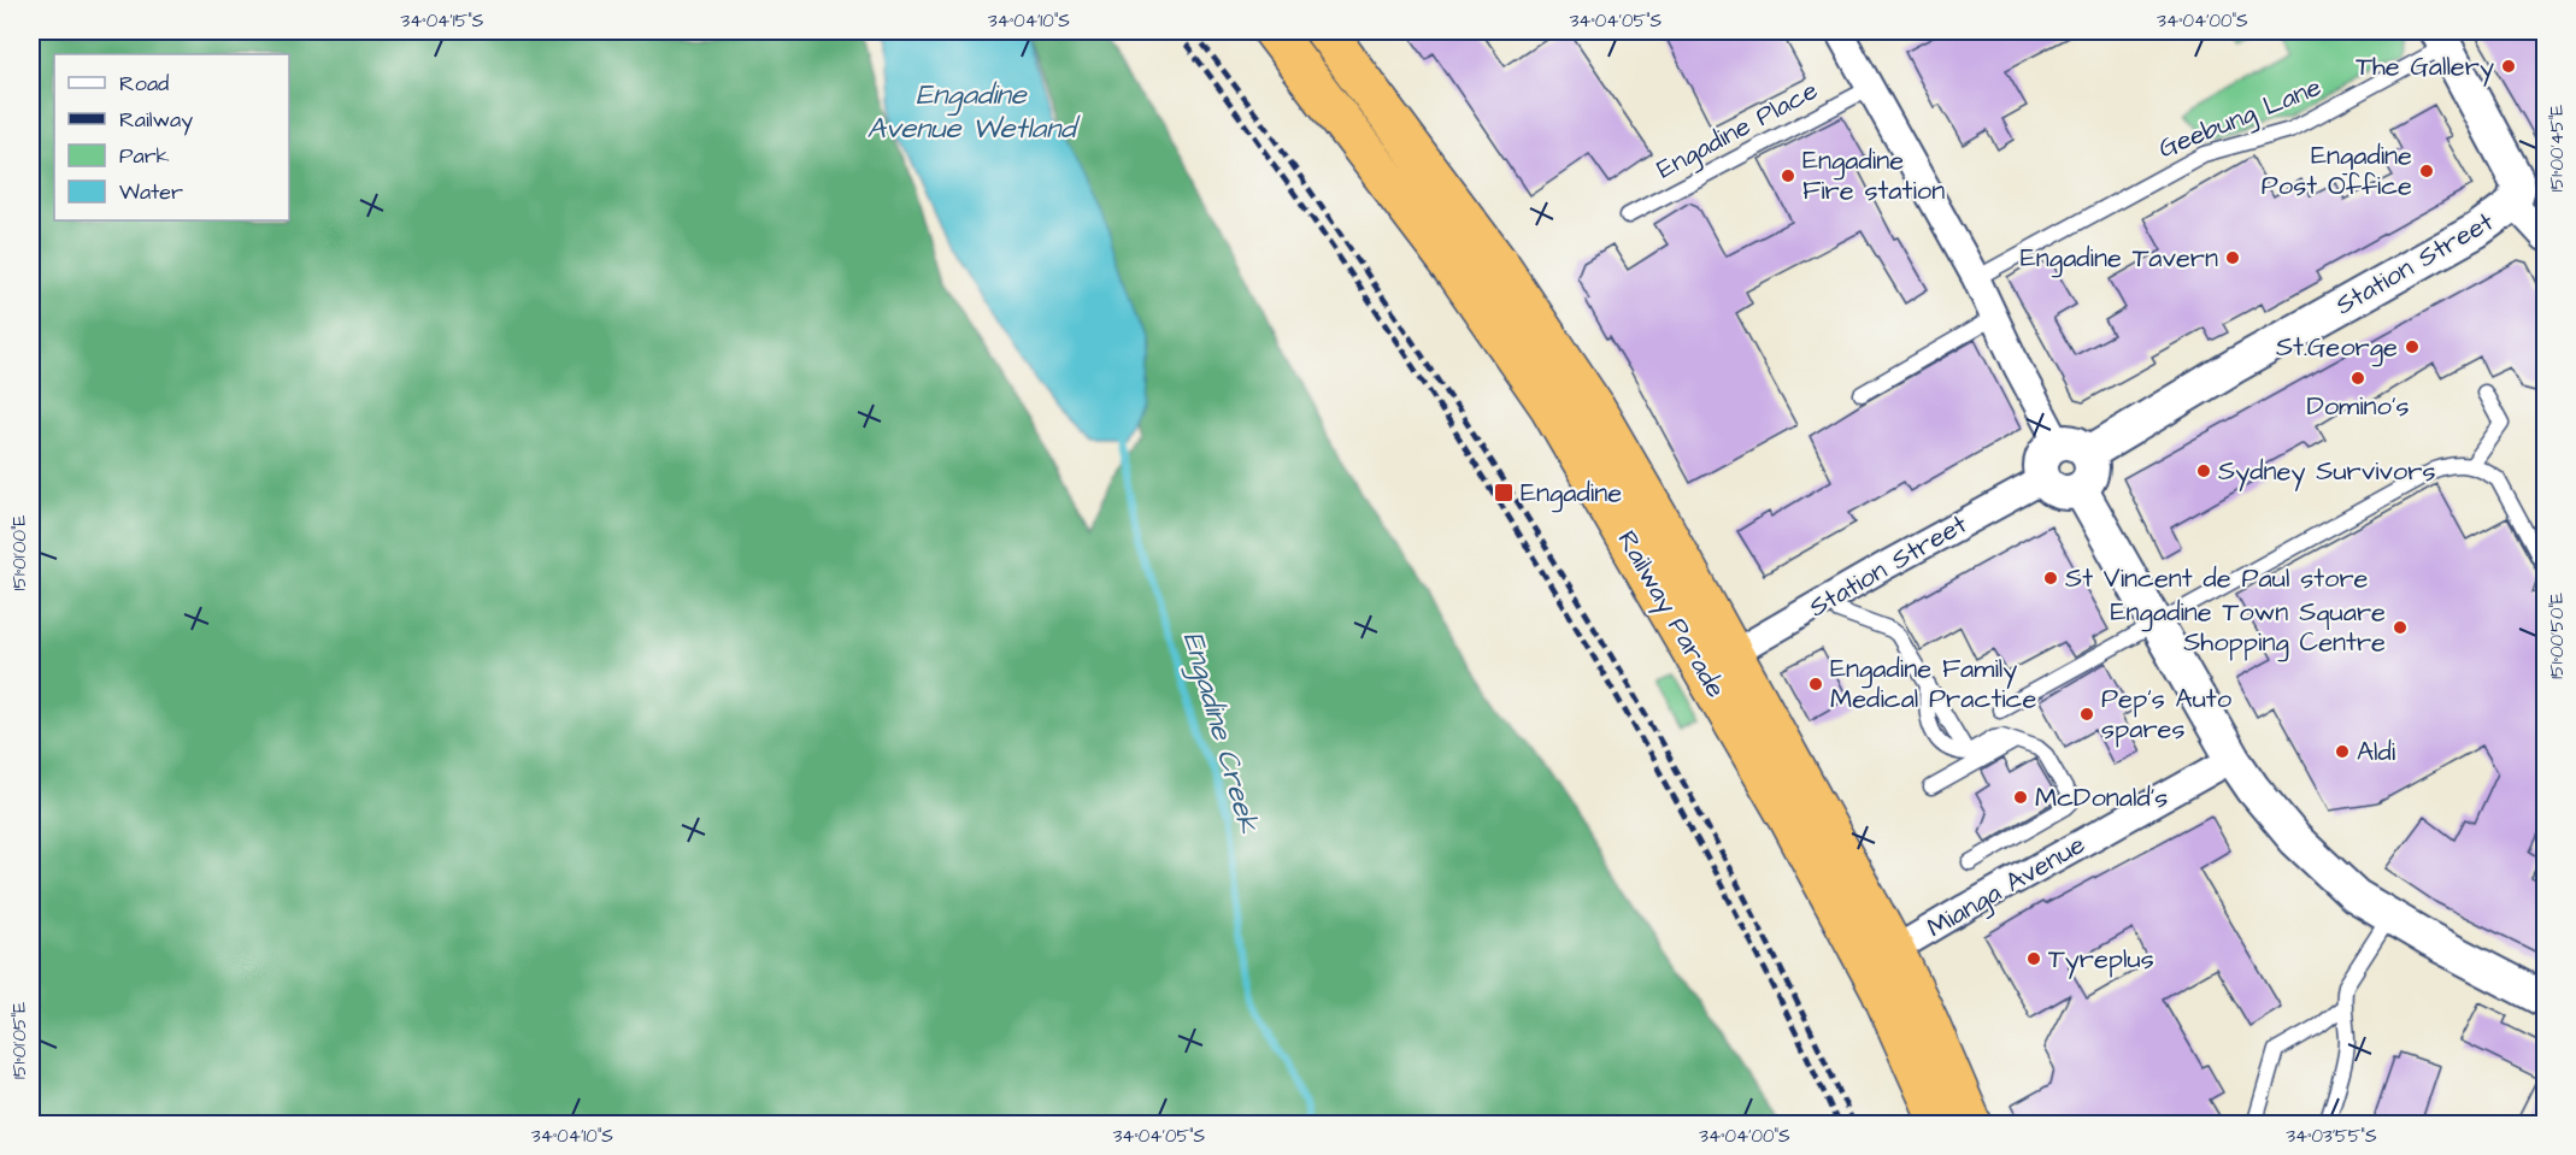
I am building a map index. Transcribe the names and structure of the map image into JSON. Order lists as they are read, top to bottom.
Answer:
{
  "streets": {
    "highway": ["Railway Parade"],
    "street": ["Station Street", "Mianga Avenue"],
    "lane": ["Geebung Lane", "Engadine Place"]
  },
  "crossings": [
    ["Station Street", "Railway Parade"],
    ["Railway Parade", "Mianga Avenue"]
  ],
  "water": ["Engadine Avenue Wetland", "Engadine Creek"],
  "places": {
    "other": [
      "The Gallery",
      "Engadine Post Office",
      "Engadine Fire station",
      "Engadine Tavern",
      "St.George",
      "Domino's",
      "Sydney Survivors",
      "St Vincent de Paul store",
      "Engadine Town Square Shopping Centre",
      "Engadine Family Medical Practice",
      "Pep's Auto spares",
      "Aldi",
      "McDonald's",
      "Tyreplus"
    ],
    "transit": ["Engadine"]
  },
  "legend": [
    "Road",
    "Railway",
    "Park",
    "Water"
  ],
  "coordinates": [
    "34°04'15\"S",
    "34°04'10\"S",
    "34°04'05\"S",
    "34°04'00\"S",
    "151°00'45\"E",
    "151°01'00\"E",
    "151°00'50\"E",
    "151°01'05\"E",
    "34°03'55\"S"
  ]
}
